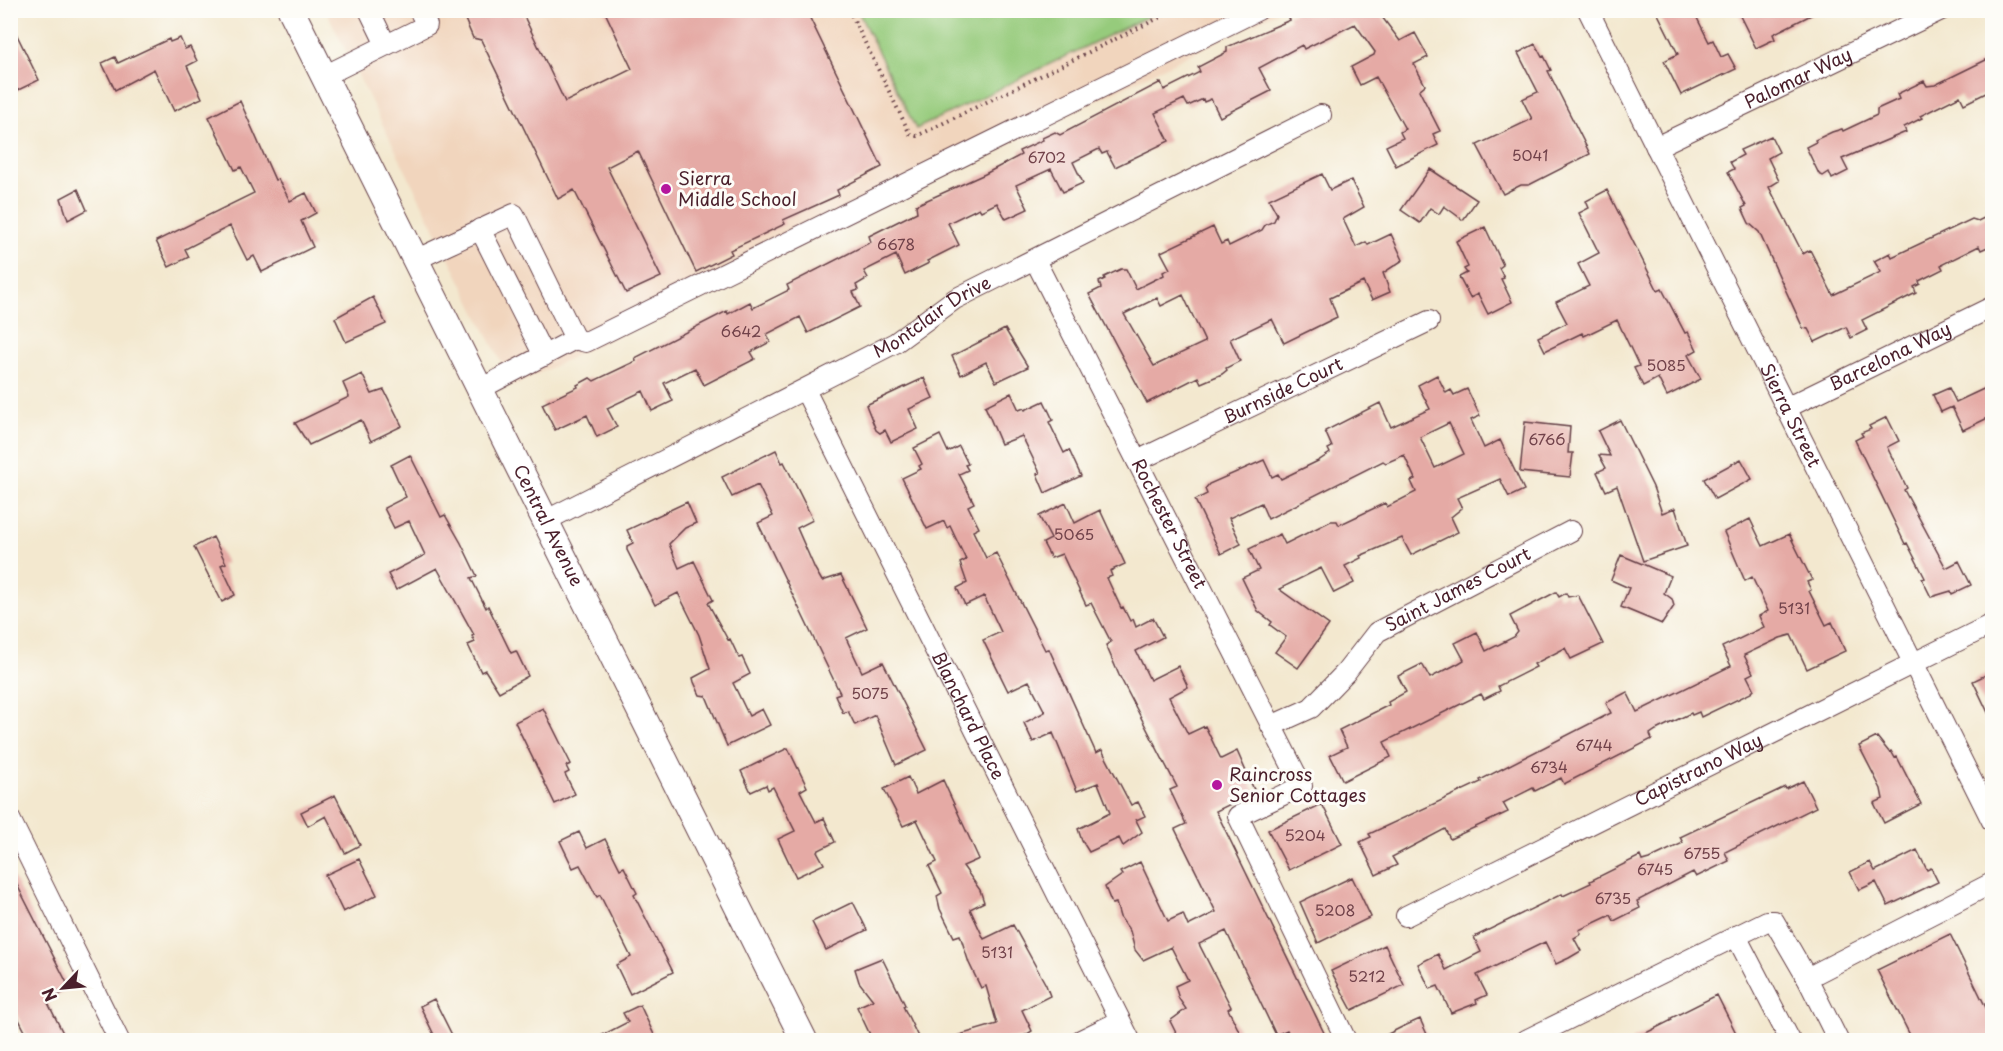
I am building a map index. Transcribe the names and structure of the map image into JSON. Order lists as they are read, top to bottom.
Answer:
{
  "streets": {
    "main road": ["Central Avenue"],
    "street": [
      "Palomar Way",
      "Montclair Drive",
      "Barcelona Way",
      "Burnside Court",
      "Sierra Street",
      "Rochester Street",
      "Saint James Court",
      "Blanchard Place",
      "Capistrano Way"
    ]
  },
  "crossings": [
    ["Palomar Way", "Sierra Street"],
    ["Montclair Drive", "Rochester Street"],
    ["Montclair Drive", "Central Avenue"],
    ["Montclair Drive", "Blanchard Place"],
    ["Barcelona Way", "Sierra Street"],
    ["Burnside Court", "Rochester Street"],
    ["Sierra Street", "Capistrano Way"],
    ["Rochester Street", "Saint James Court"]
  ],
  "places": ["Sierra Middle School", "Raincross Senior Cottages"],
  "house_numbers": [
    "5041",
    "6702",
    "6678",
    "6642",
    "5085",
    "6766",
    "5065",
    "5131",
    "5075",
    "6744",
    "6734",
    "5204",
    "6755",
    "6745",
    "6735",
    "5208",
    "5131",
    "5212"
  ],
  "north": "bottom left"
}
